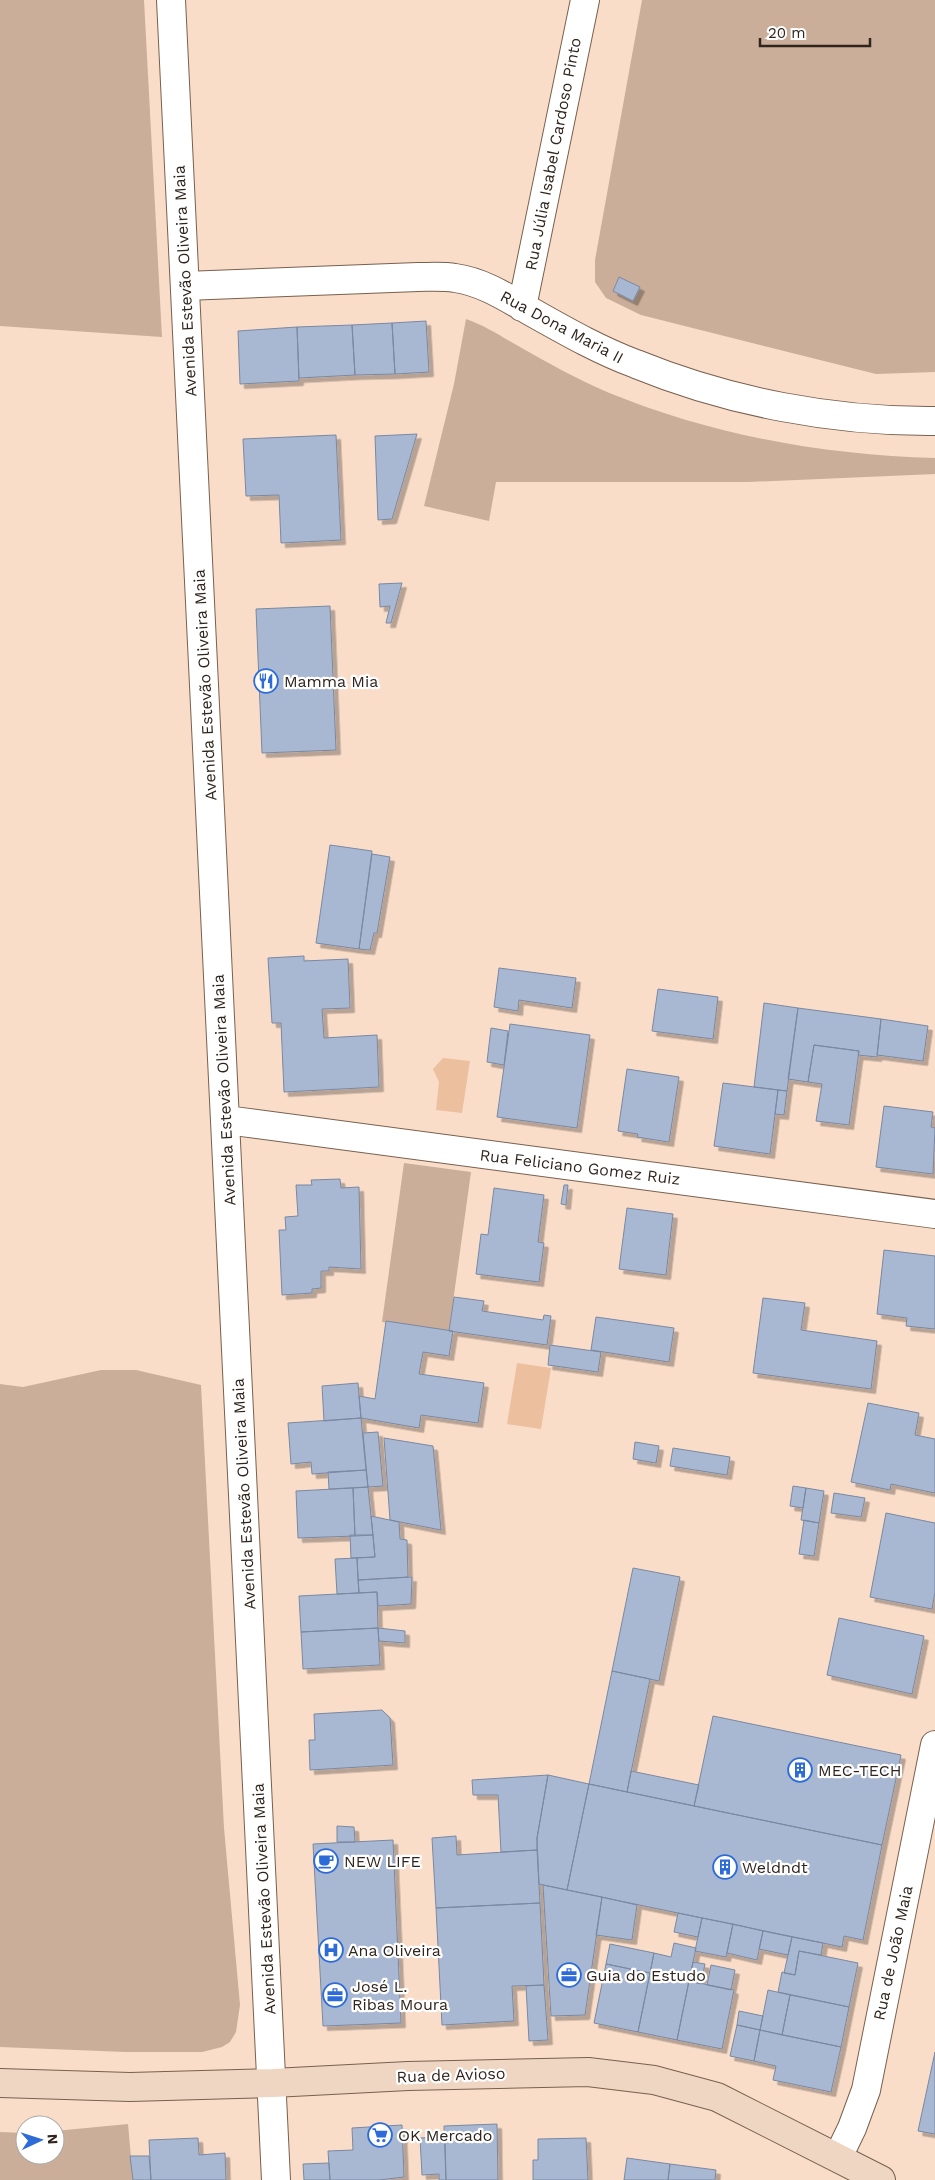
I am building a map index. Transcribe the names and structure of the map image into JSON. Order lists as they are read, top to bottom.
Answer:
{
  "streets": {
    "street": [
      "Rua Júlia Isabel Cardoso Pinto",
      "Avenida Estevão Oliveira Maia",
      "Rua Dona Maria II",
      "Rua Feliciano Gomez Ruiz",
      "Rua de João Maia",
      "Rua de Avioso"
    ]
  },
  "crossings": [
    ["Rua Júlia Isabel Cardoso Pinto", "Rua Dona Maria II"],
    ["Avenida Estevão Oliveira Maia", "Rua Dona Maria II"],
    ["Avenida Estevão Oliveira Maia", "Rua Feliciano Gomez Ruiz"],
    ["Avenida Estevão Oliveira Maia", "Rua de Avioso"],
    ["Rua de João Maia", "Rua de Avioso"]
  ],
  "places": {
    "restaurant": ["Mamma Mia"],
    "building": ["MEC-TECH", "Weldndt"],
    "cafe": ["NEW LIFE"],
    "hospital": ["Ana Oliveira"],
    "office": ["Guia do Estudo", "José L. Ribas Moura"],
    "supermarket": ["OK Mercado"]
  },
  "scale_bar": "20 m",
  "north": "right"
}
